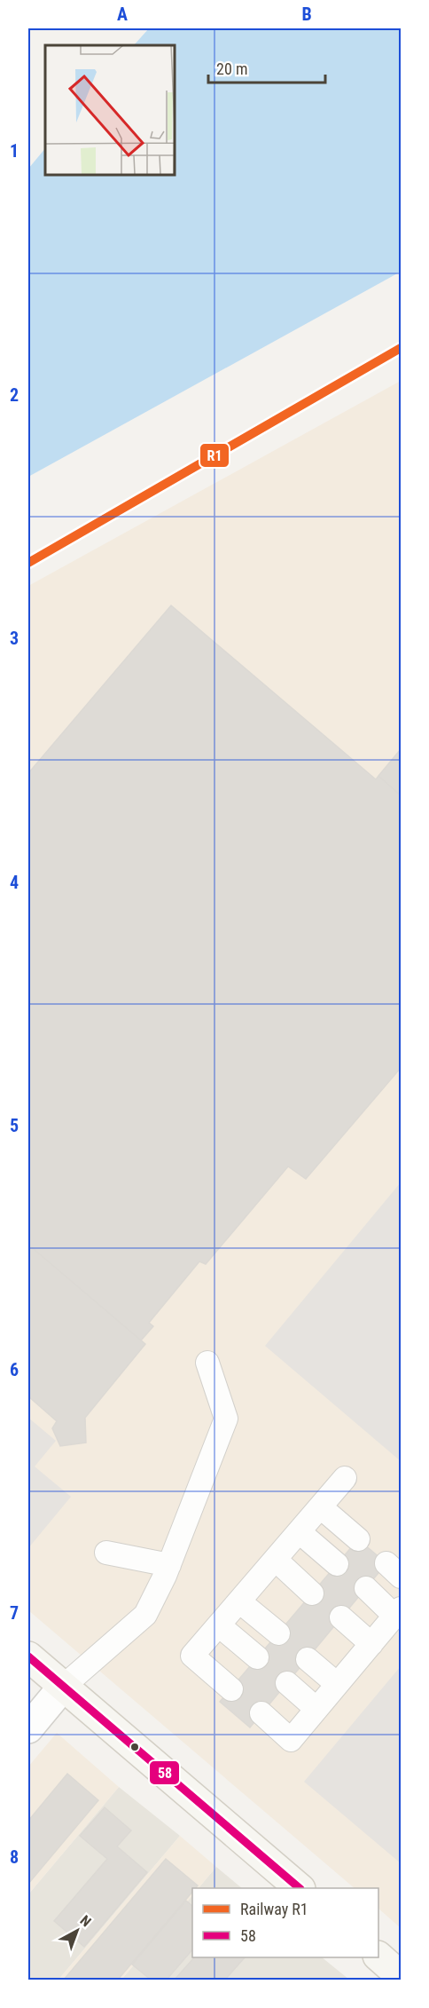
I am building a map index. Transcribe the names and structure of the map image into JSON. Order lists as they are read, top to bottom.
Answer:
{
  "lines": ["rail line R1", "transit line 58"],
  "legend": ["Railway R1", "58"],
  "scale_bar": "20 m",
  "north": "top right",
  "grid": {
    "columns": ["A", "B"],
    "rows": [
      "1",
      "2",
      "3",
      "4",
      "5",
      "6",
      "7",
      "8"
    ]
  }
}
